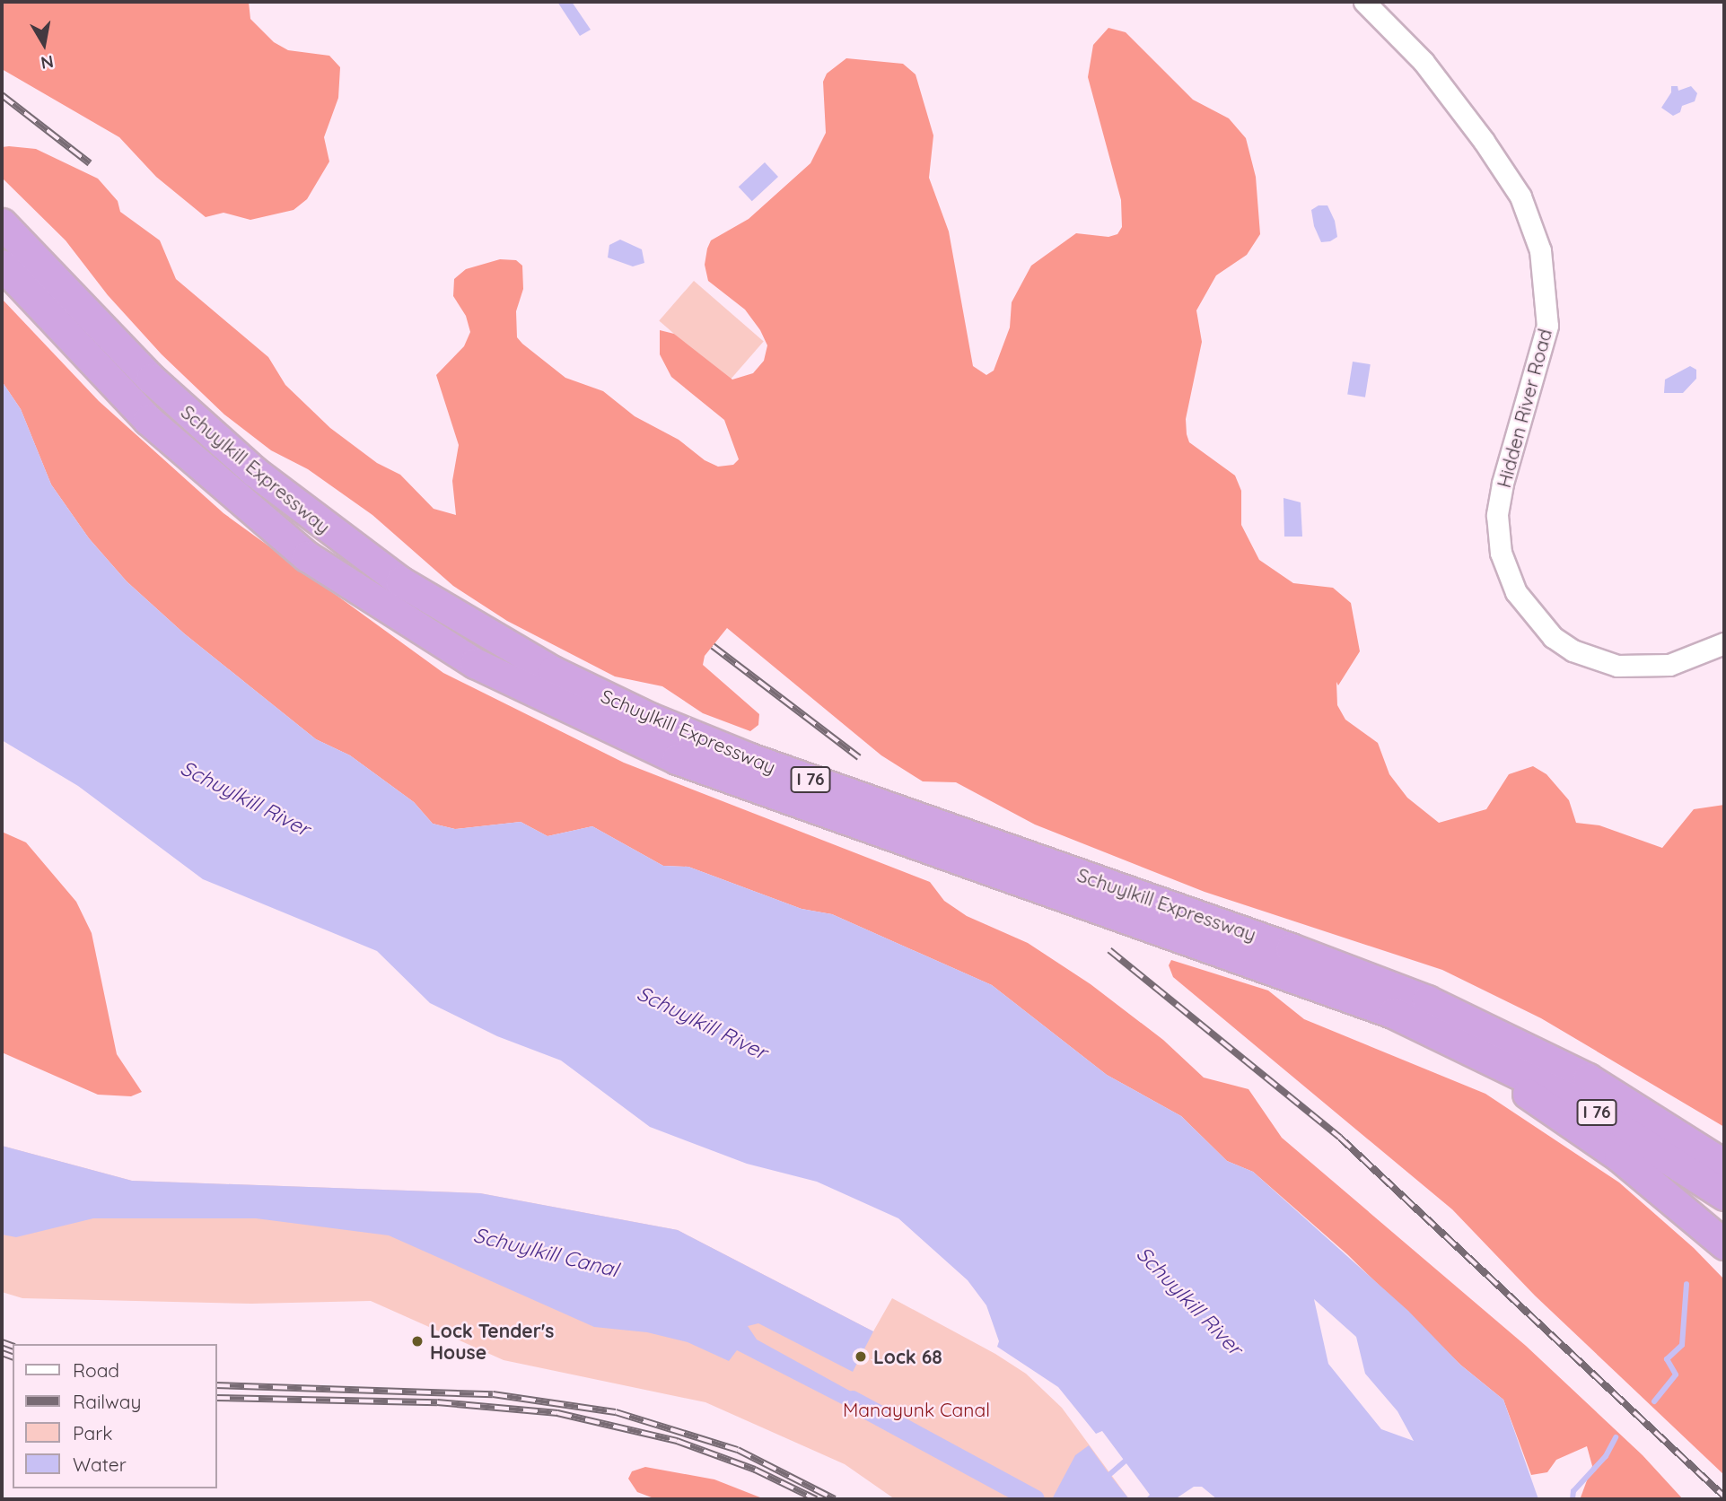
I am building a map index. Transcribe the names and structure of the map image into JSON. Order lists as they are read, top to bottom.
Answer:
{
  "streets": {
    "highway": ["Schuylkill Expressway", "I 76"],
    "street": ["Hidden River Road"]
  },
  "water": ["Schuylkill River", "Schuylkill Canal"],
  "parks": ["Manayunk Canal"],
  "places": ["Lock Tender's House", "Lock 68"],
  "legend": [
    "Road",
    "Railway",
    "Park",
    "Water"
  ],
  "north": "bottom"
}
